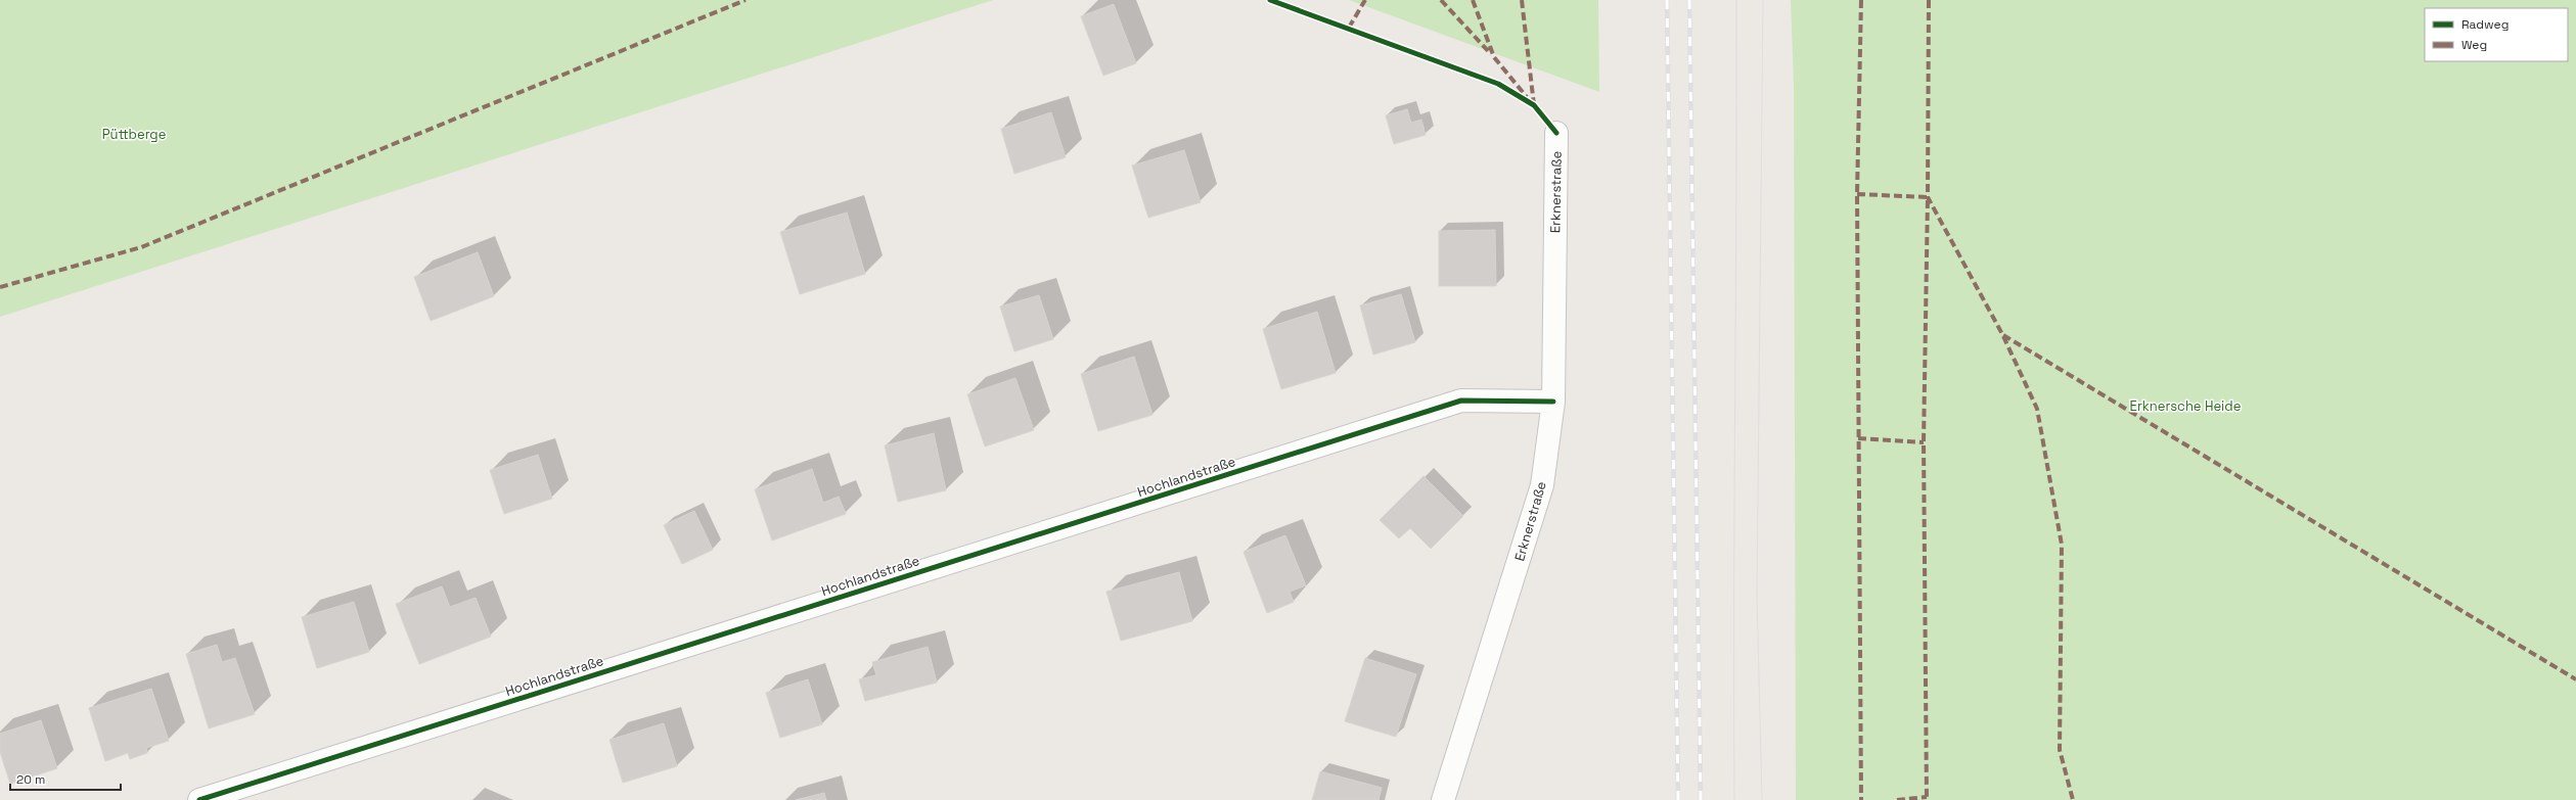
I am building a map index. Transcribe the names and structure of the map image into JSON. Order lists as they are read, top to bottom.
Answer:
{
  "streets": {
    "street": ["Erknerstraße", "Hochlandstraße"]
  },
  "crossings": [
    ["Erknerstraße", "Hochlandstraße"]
  ],
  "parks": ["Püttberge", "Erknersche Heide"],
  "legend": ["Radweg", "Weg"],
  "scale_bar": "20 m"
}
